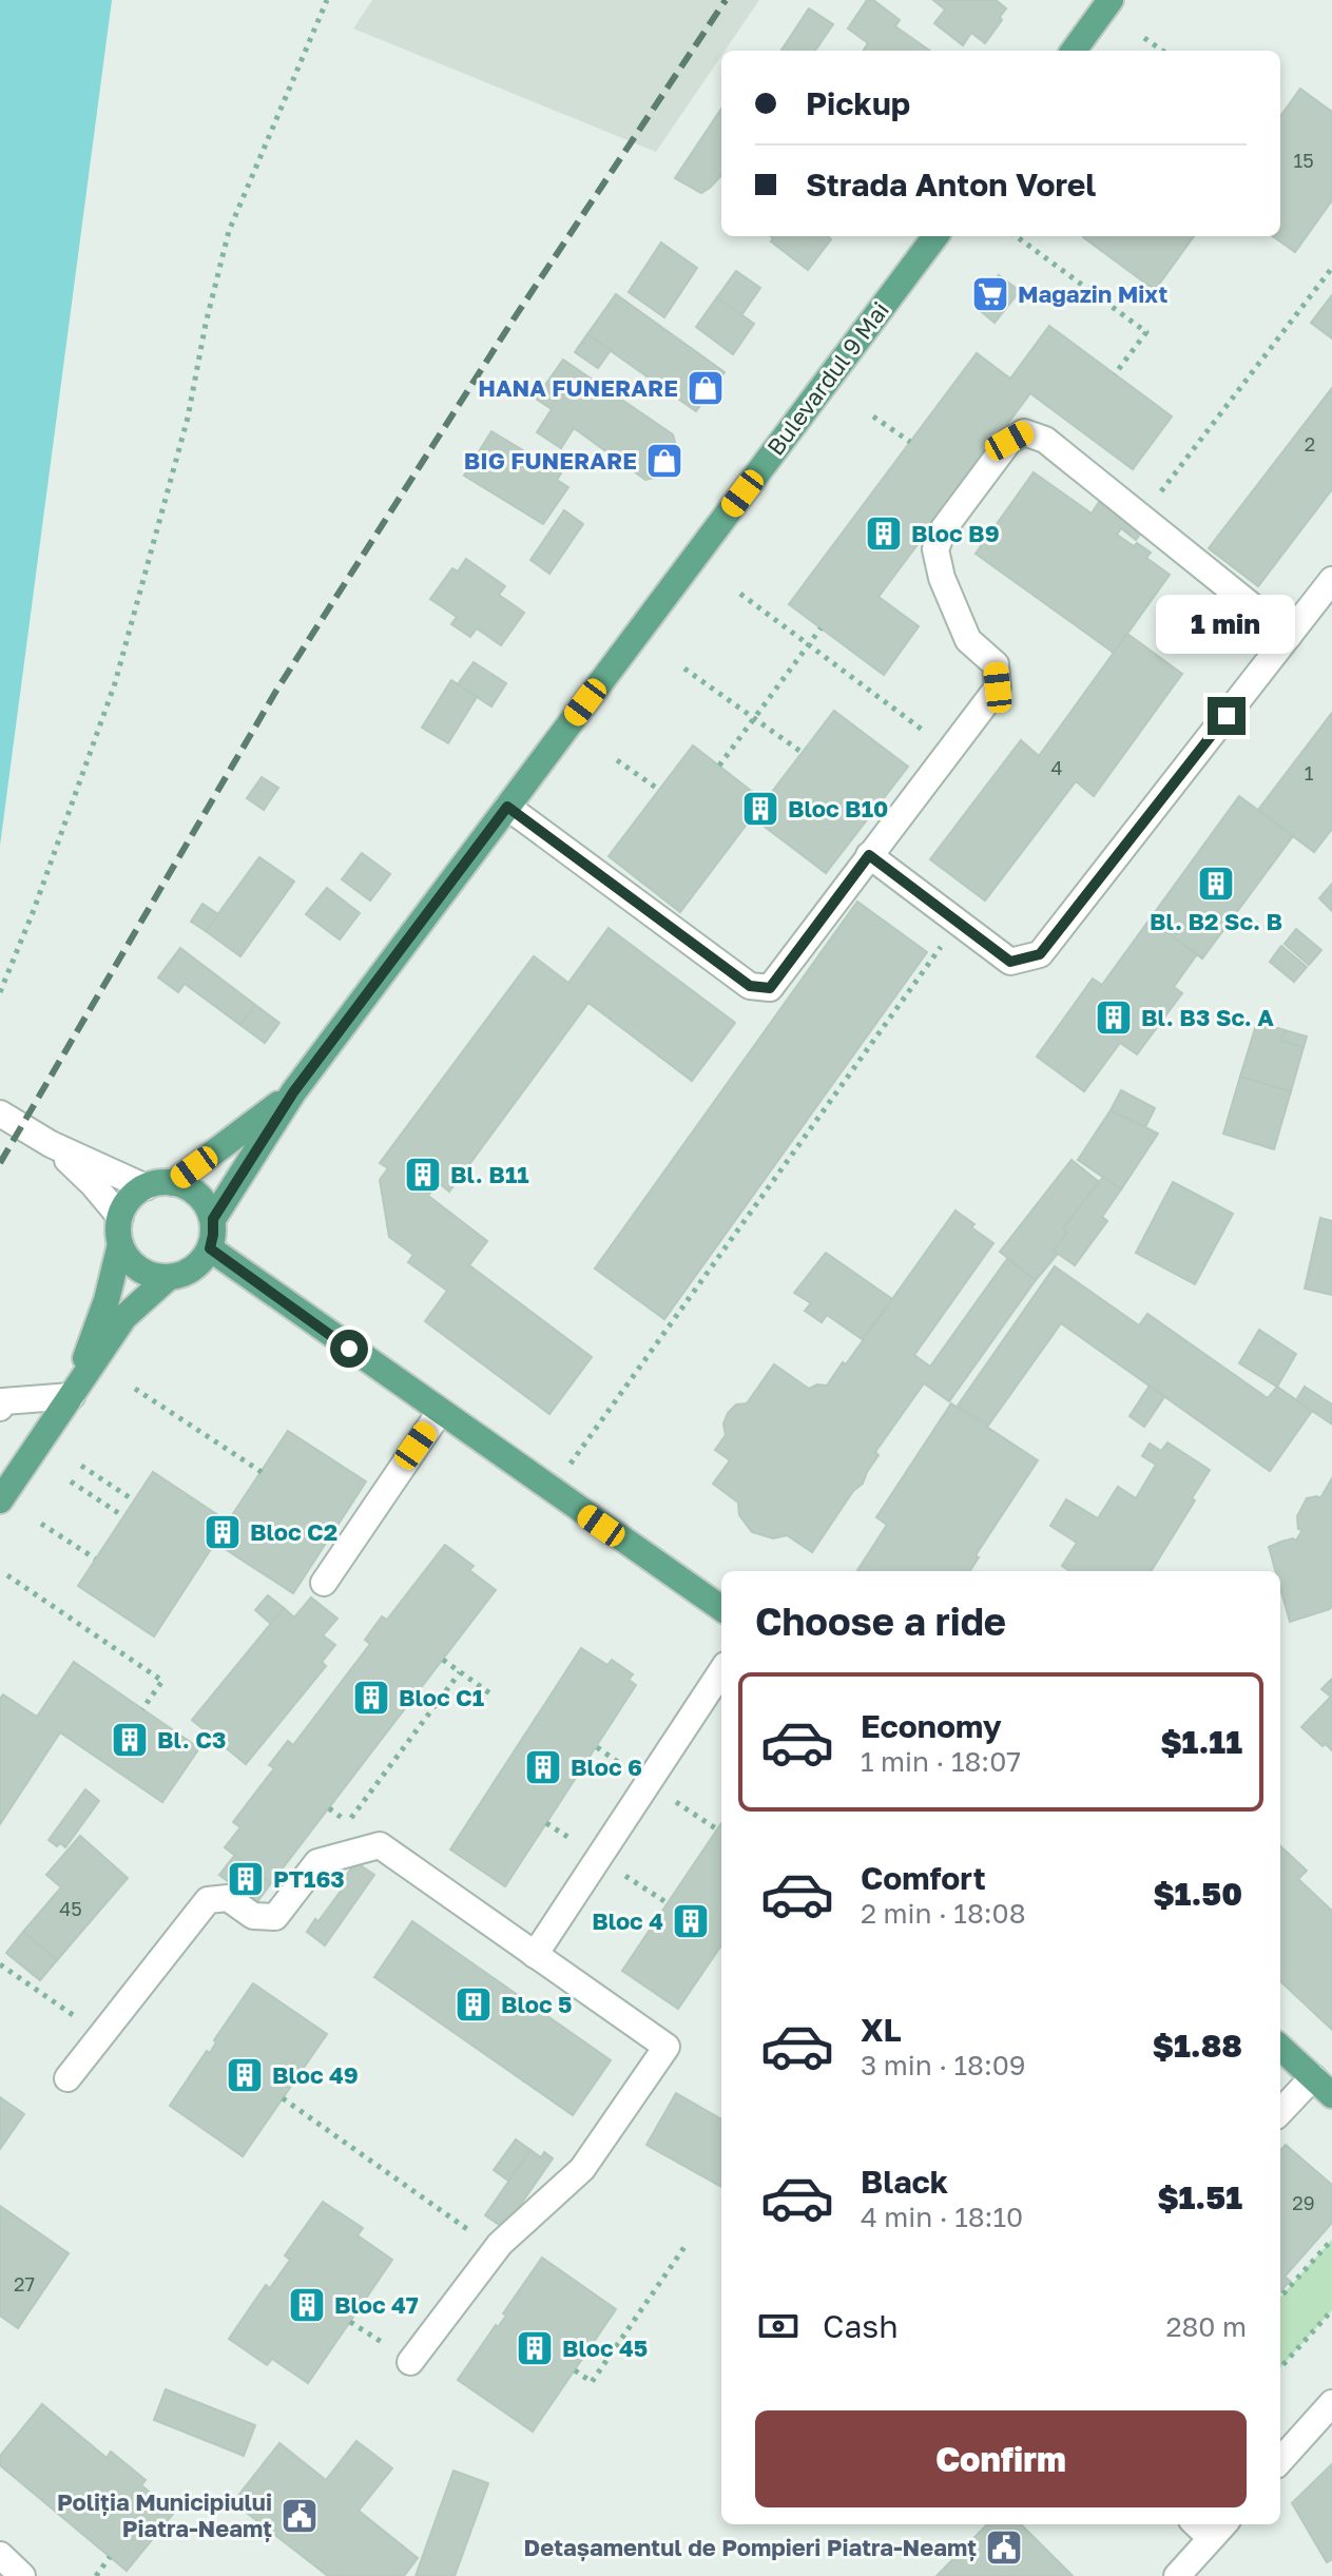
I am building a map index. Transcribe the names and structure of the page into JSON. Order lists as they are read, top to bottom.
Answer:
{
  "streets": {
    "main road": ["Bulevardul 9 Mai"]
  },
  "places": {
    "supermarket": ["Magazin Mixt"],
    "shop": ["HANA FUNERARE", "BIG FUNERARE"],
    "building": [
      "Bloc B9",
      "Bloc B10",
      "Bl. B2 Sc. B",
      "Bl. B3 Sc. A",
      "Bl. B11",
      "Bloc C2",
      "Bloc C1",
      "Bl. C3",
      "Bloc 6",
      "PT163",
      "Bloc 4",
      "Bloc 5",
      "Bloc 49",
      "Bloc 47",
      "Bloc 45"
    ],
    "public building": ["Poliția Municipiului Piatra-Neamț", "Detașamentul de Pompieri Piatra-Neamț"]
  },
  "house_numbers": [
    "15",
    "2",
    "4",
    "1",
    "45",
    "29",
    "27"
  ],
  "page": {
    "banner": ["Pickup", "Strada Anton Vorel"],
    "bubble": "1 min",
    "heading": "Choose a ride",
    "list": [
      {
        "name": "Economy",
        "note": "1 min · 18:07",
        "value": "$1.11"
      },
      {
        "name": "Comfort",
        "note": "2 min · 18:08",
        "value": "$1.50"
      },
      {
        "name": "XL",
        "note": "3 min · 18:09",
        "value": "$1.88"
      },
      {
        "name": "Black",
        "note": "4 min · 18:10",
        "value": "$1.51"
      }
    ],
    "pay": ["Cash", "280 m"],
    "buttons": "Confirm"
  }
}
